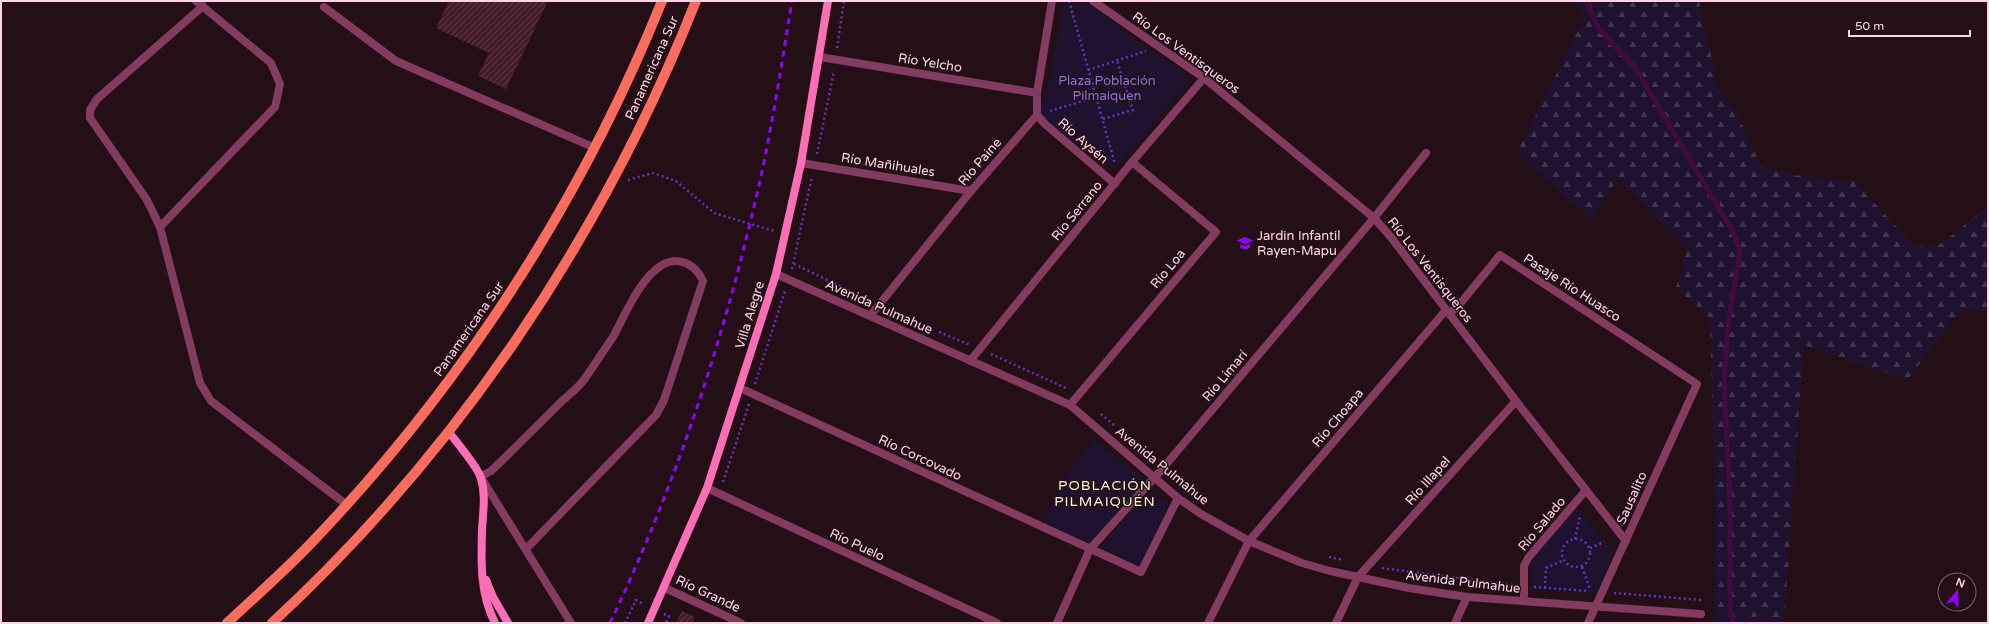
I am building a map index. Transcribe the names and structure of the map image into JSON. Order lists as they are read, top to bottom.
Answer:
{
  "streets": {
    "main road": ["Panamericana Sur", "Villa Alegre"],
    "street": [
      "Río Los Ventisqueros",
      "Río Yelcho",
      "Río Aysén",
      "Río Paine",
      "Río Mañihuales",
      "Río Serrano",
      "Río Loa",
      "Pasaje Río Huasco",
      "Avenida Pulmahue",
      "Río Limarí",
      "Río Choapa",
      "Río Corcovado",
      "Río Illapel",
      "Sausalito",
      "Río Salado",
      "Río Puelo",
      "Río Grande"
    ]
  },
  "crossings": [
    ["Río Los Ventisqueros", "Río Serrano"],
    ["Río Los Ventisqueros", "Pasaje Río Huasco"],
    ["Río Los Ventisqueros", "Río Limarí"],
    ["Río Los Ventisqueros", "Río Choapa"],
    ["Río Los Ventisqueros", "Río Illapel"],
    ["Río Los Ventisqueros", "Sausalito"],
    ["Río Los Ventisqueros", "Río Salado"],
    ["Río Yelcho", "Villa Alegre"],
    ["Río Aysén", "Río Paine"],
    ["Río Aysén", "Río Serrano"],
    ["Río Paine", "Río Mañihuales"],
    ["Río Paine", "Avenida Pulmahue"],
    ["Río Mañihuales", "Villa Alegre"],
    ["Río Serrano", "Río Loa"],
    ["Río Serrano", "Avenida Pulmahue"],
    ["Río Loa", "Avenida Pulmahue"],
    ["Pasaje Río Huasco", "Río Choapa"],
    ["Pasaje Río Huasco", "Sausalito"],
    ["Avenida Pulmahue", "Villa Alegre"],
    ["Avenida Pulmahue", "Río Limarí"],
    ["Avenida Pulmahue", "Río Choapa"],
    ["Avenida Pulmahue", "Río Corcovado"],
    ["Avenida Pulmahue", "Río Illapel"],
    ["Avenida Pulmahue", "Sausalito"],
    ["Avenida Pulmahue", "Río Salado"],
    ["Villa Alegre", "Río Corcovado"],
    ["Villa Alegre", "Río Puelo"],
    ["Villa Alegre", "Río Grande"],
    ["Río Limarí", "Río Corcovado"]
  ],
  "districts": ["POBLACIÓN PILMAIQUÉN"],
  "parks": ["Plaza Población Pilmaiquen"],
  "places": {
    "school or university": ["Jardin Infantil Rayen-Mapu"]
  },
  "scale_bar": "50 m",
  "north": "top"
}
